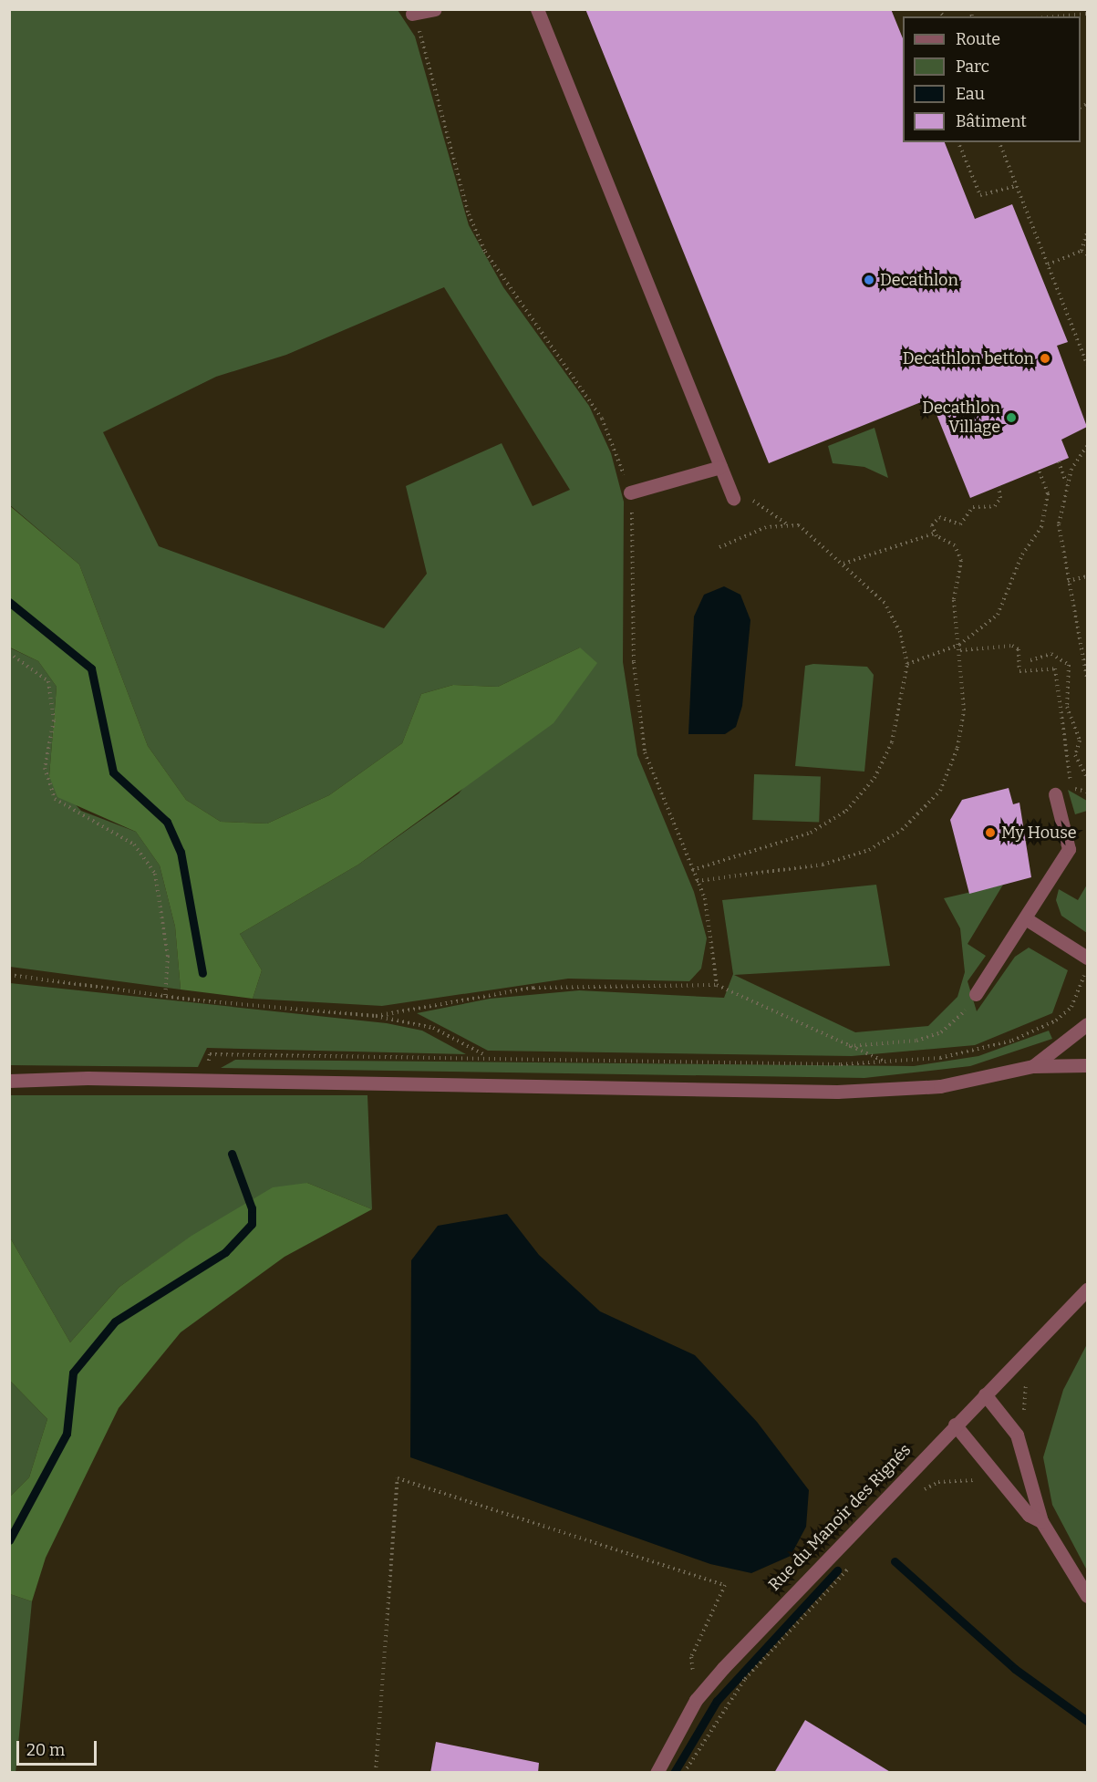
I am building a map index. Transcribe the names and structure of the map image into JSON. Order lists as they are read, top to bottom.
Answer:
{
  "streets": {
    "street": ["Rue du Manoir des Rignés"]
  },
  "places": [
    "Decathlon",
    "Decathlon betton",
    "Decathlon Village",
    "My House"
  ],
  "legend": [
    "Route",
    "Parc",
    "Eau",
    "Bâtiment"
  ],
  "scale_bar": "20 m"
}
